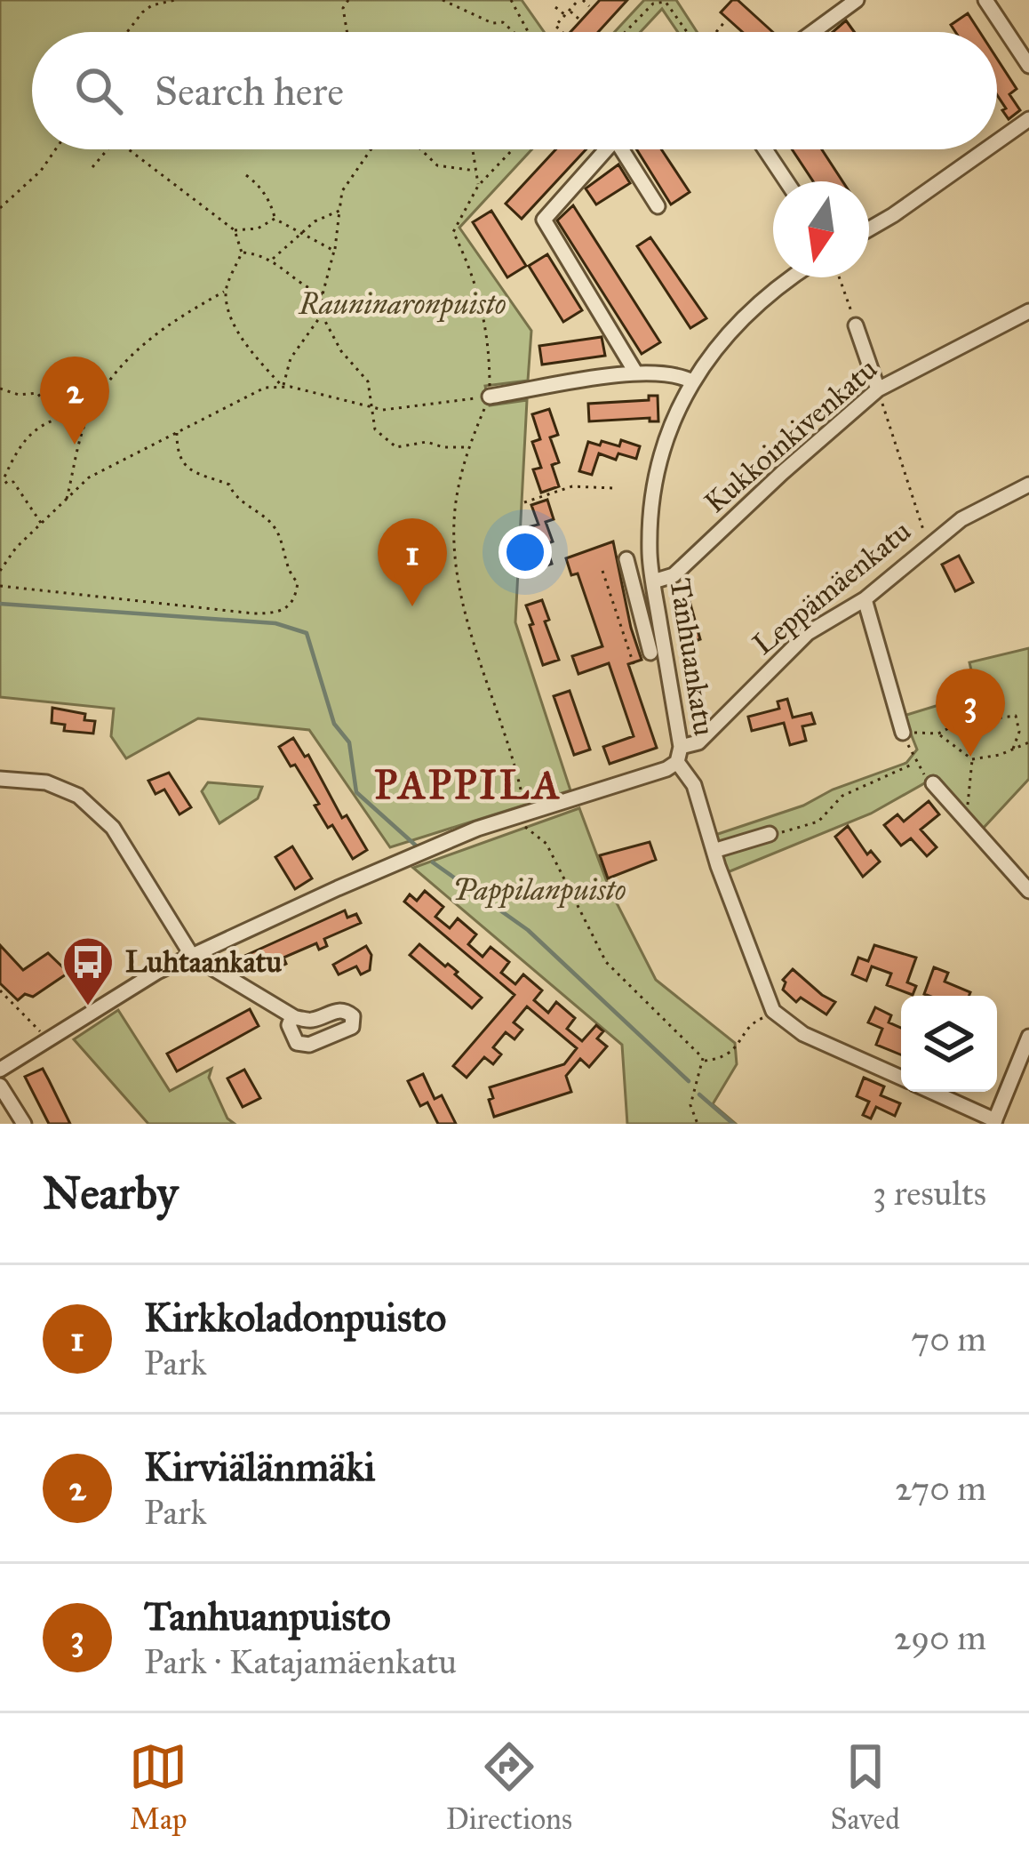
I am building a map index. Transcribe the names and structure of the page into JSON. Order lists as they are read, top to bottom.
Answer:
{
  "streets": {
    "street": ["Kukkoinkivenkatu", "Leppämäenkatu", "Tanhuankatu"]
  },
  "crossings": [
    ["Kukkoinkivenkatu", "Tanhuankatu"],
    ["Leppämäenkatu", "Tanhuankatu"]
  ],
  "districts": ["PAPPILA"],
  "parks": ["Rauninaronpuisto", "Pappilanpuisto"],
  "places": {
    "bus stop": ["Luhtaankatu"]
  },
  "north": "bottom",
  "page": {
    "search": "Search here",
    "pins": ["2", "1", "3"],
    "heading": ["Nearby", "3 results"],
    "list": [
      {
        "mark": "1",
        "name": "Kirkkoladonpuisto",
        "note": "Park",
        "value": "70 m"
      },
      {
        "mark": "2",
        "name": "Kirviälänmäki",
        "note": "Park",
        "value": "270 m"
      },
      {
        "mark": "3",
        "name": "Tanhuanpuisto",
        "note": "Park · Katajamäenkatu",
        "value": "290 m"
      }
    ],
    "nav": ["Map", "Directions", "Saved"]
  }
}
